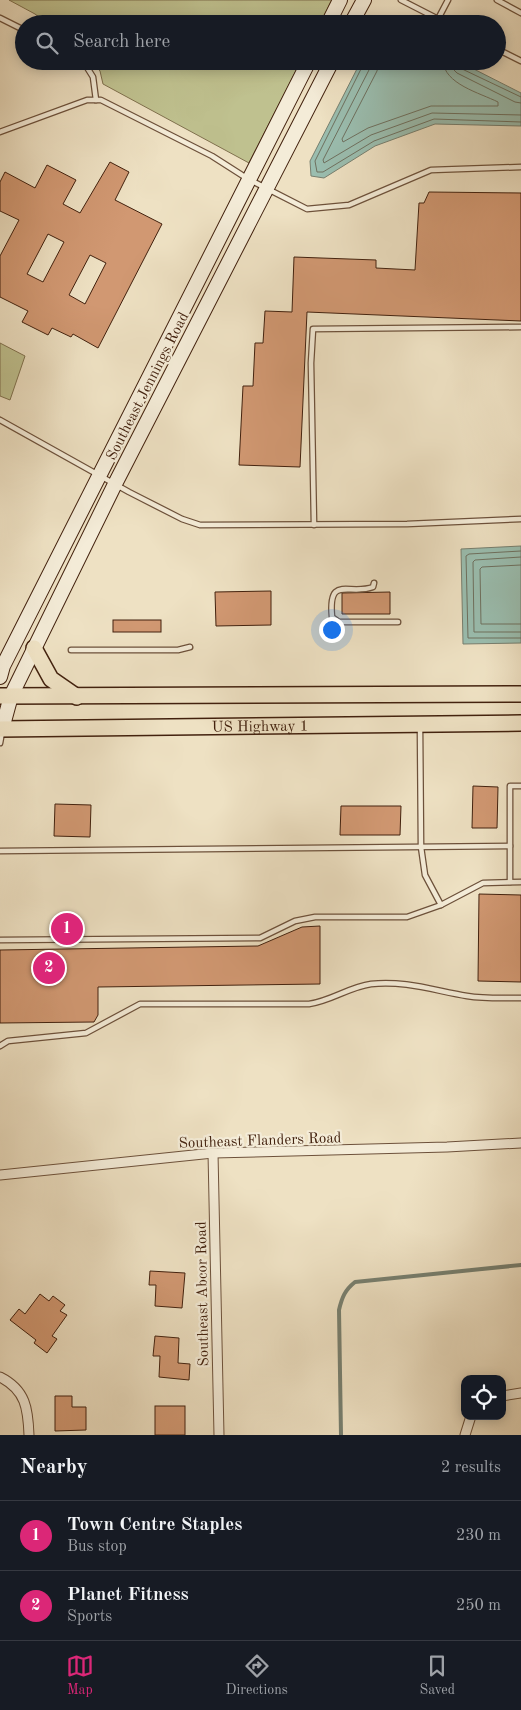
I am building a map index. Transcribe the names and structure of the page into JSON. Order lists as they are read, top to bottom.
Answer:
{
  "streets": {
    "main road": ["US Highway 1"],
    "street": ["Southeast Jennings Road", "Southeast Flanders Road", "Southeast Abcor Road"]
  },
  "crossings": [
    ["Southeast Jennings Road", "US Highway 1"],
    ["Southeast Flanders Road", "Southeast Abcor Road"]
  ],
  "page": {
    "search": "Search here",
    "pins": ["1", "2"],
    "heading": ["Nearby", "2 results"],
    "list": [
      {
        "mark": "1",
        "name": "Town Centre Staples",
        "note": "Bus stop",
        "value": "230 m"
      },
      {
        "mark": "2",
        "name": "Planet Fitness",
        "note": "Sports",
        "value": "250 m"
      }
    ],
    "nav": ["Map", "Directions", "Saved"]
  }
}
